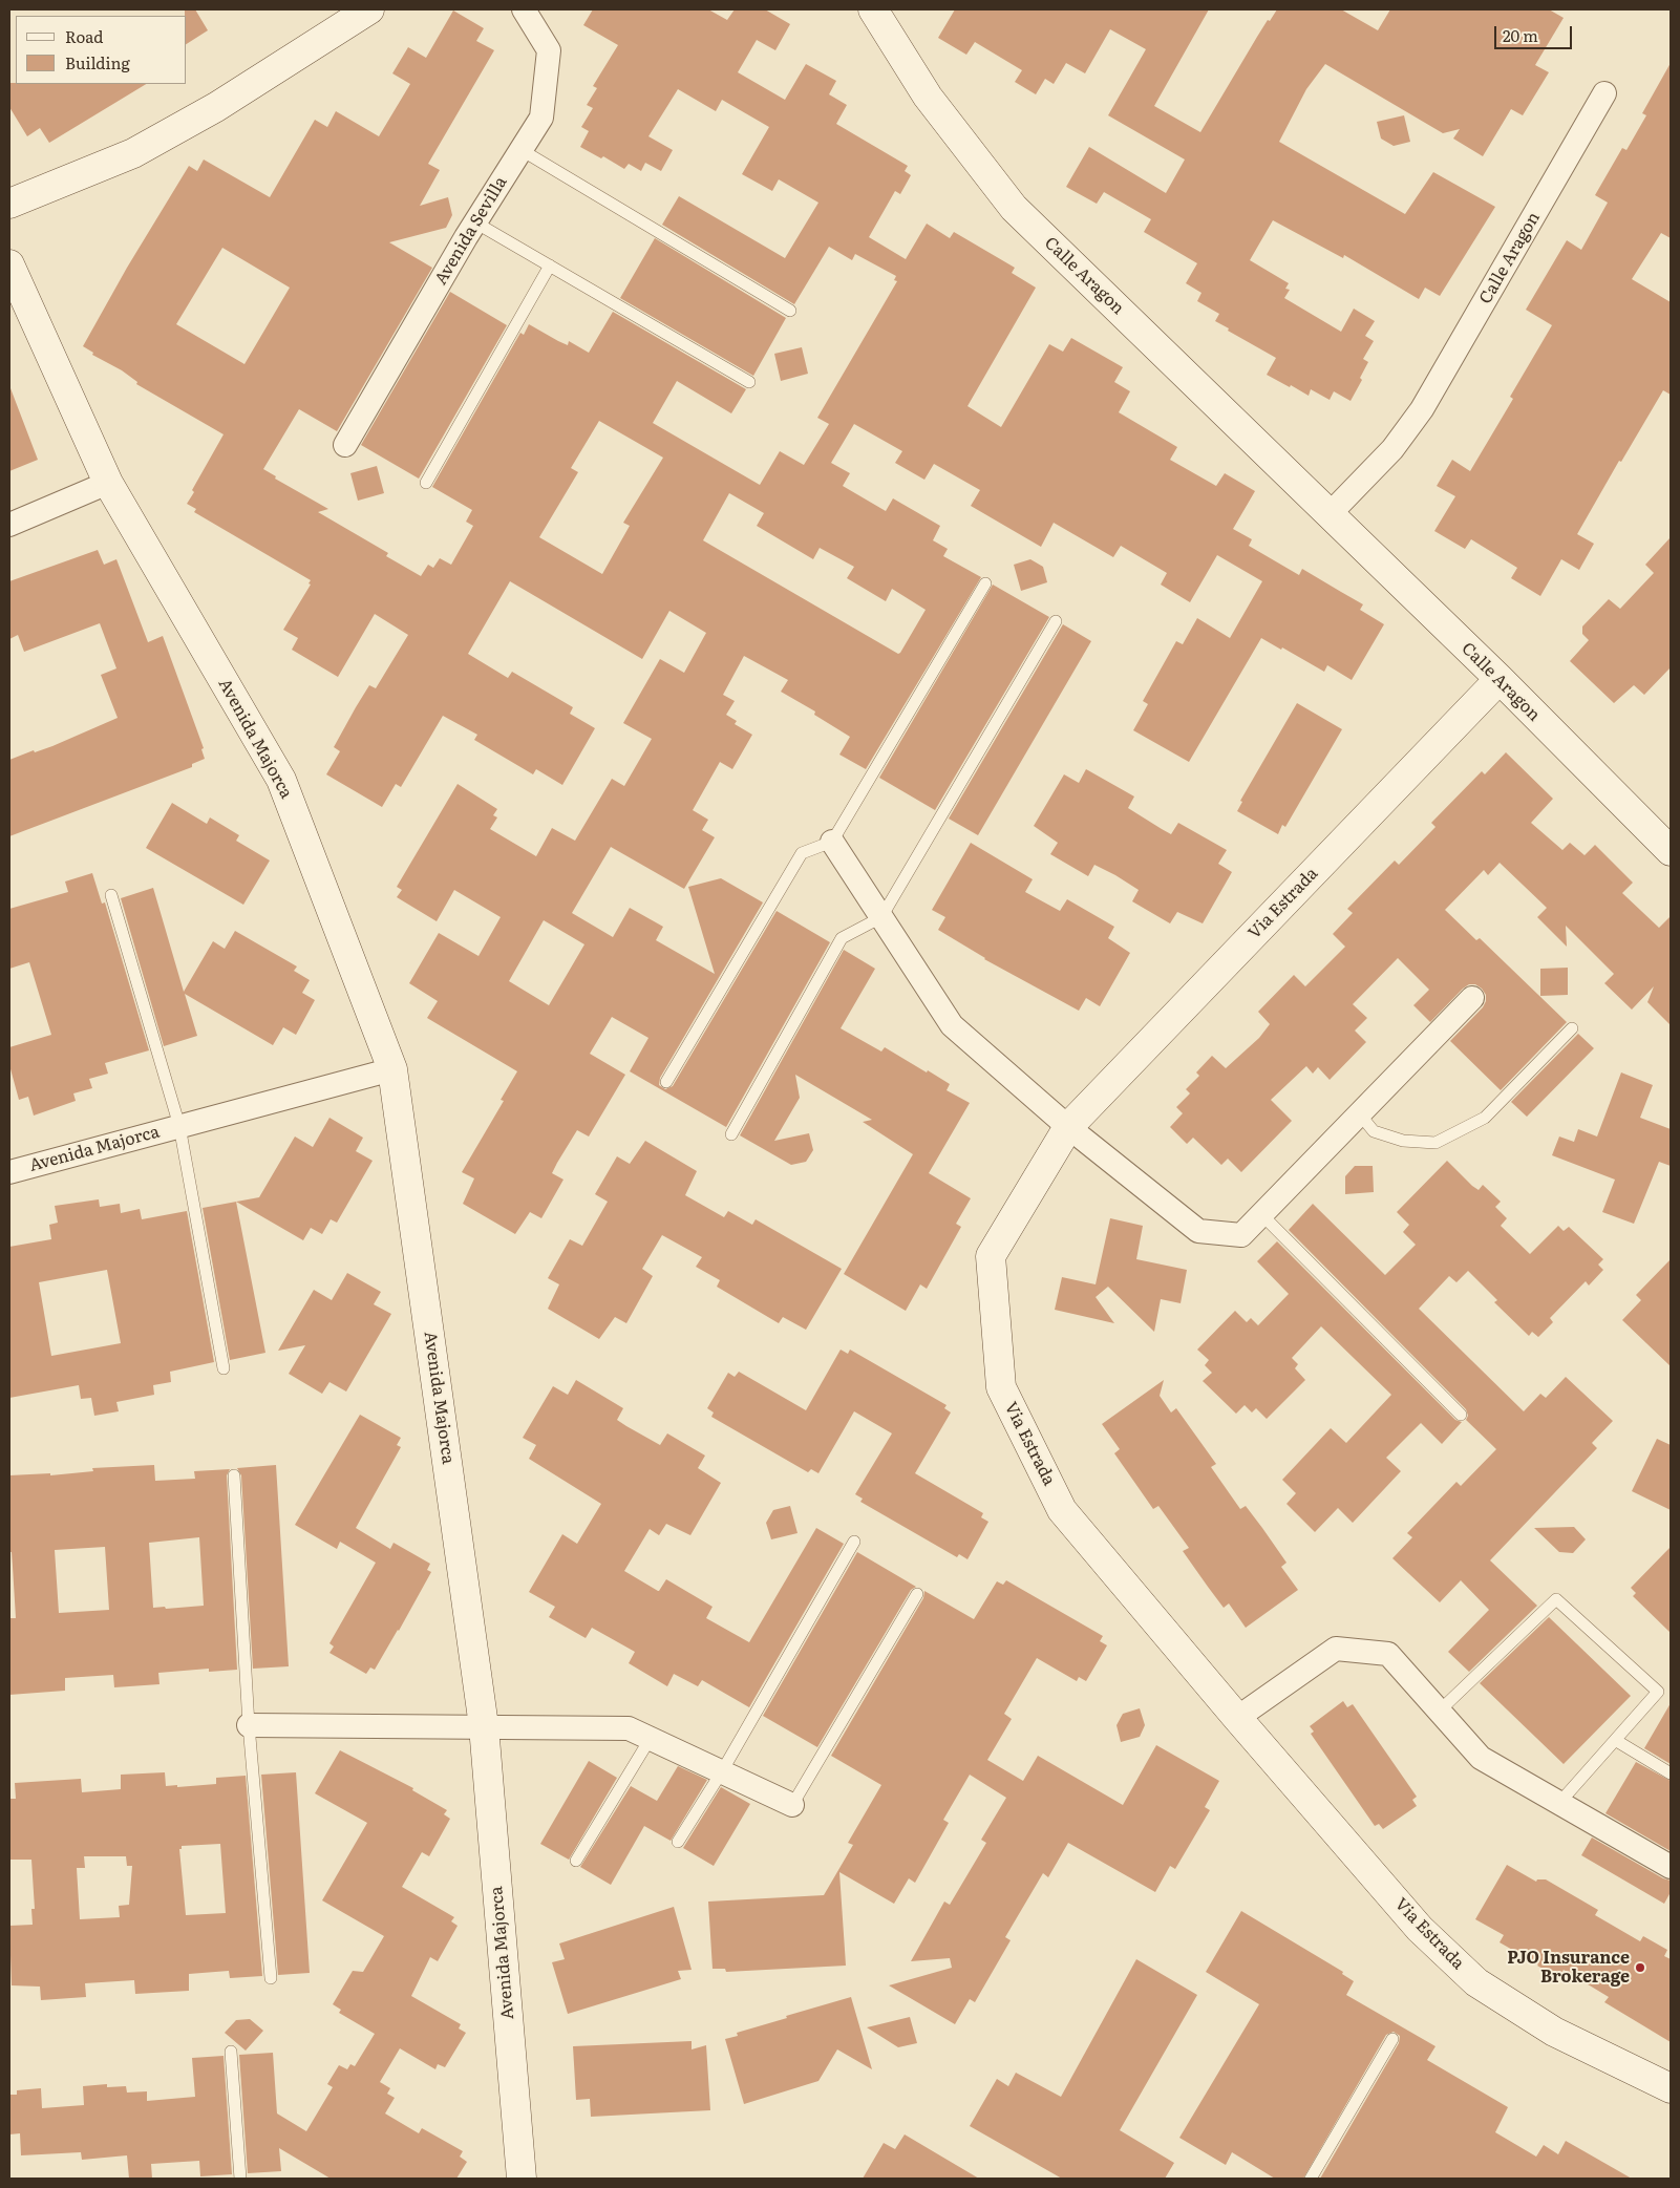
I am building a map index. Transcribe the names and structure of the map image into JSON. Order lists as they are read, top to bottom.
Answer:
{
  "streets": {
    "street": [
      "Avenida Sevilla",
      "Calle Aragon",
      "Avenida Majorca",
      "Via Estrada"
    ]
  },
  "crossings": [
    ["Calle Aragon", "Via Estrada"]
  ],
  "places": ["PJO Insurance Brokerage"],
  "legend": ["Road", "Building"],
  "scale_bar": "20 m"
}
